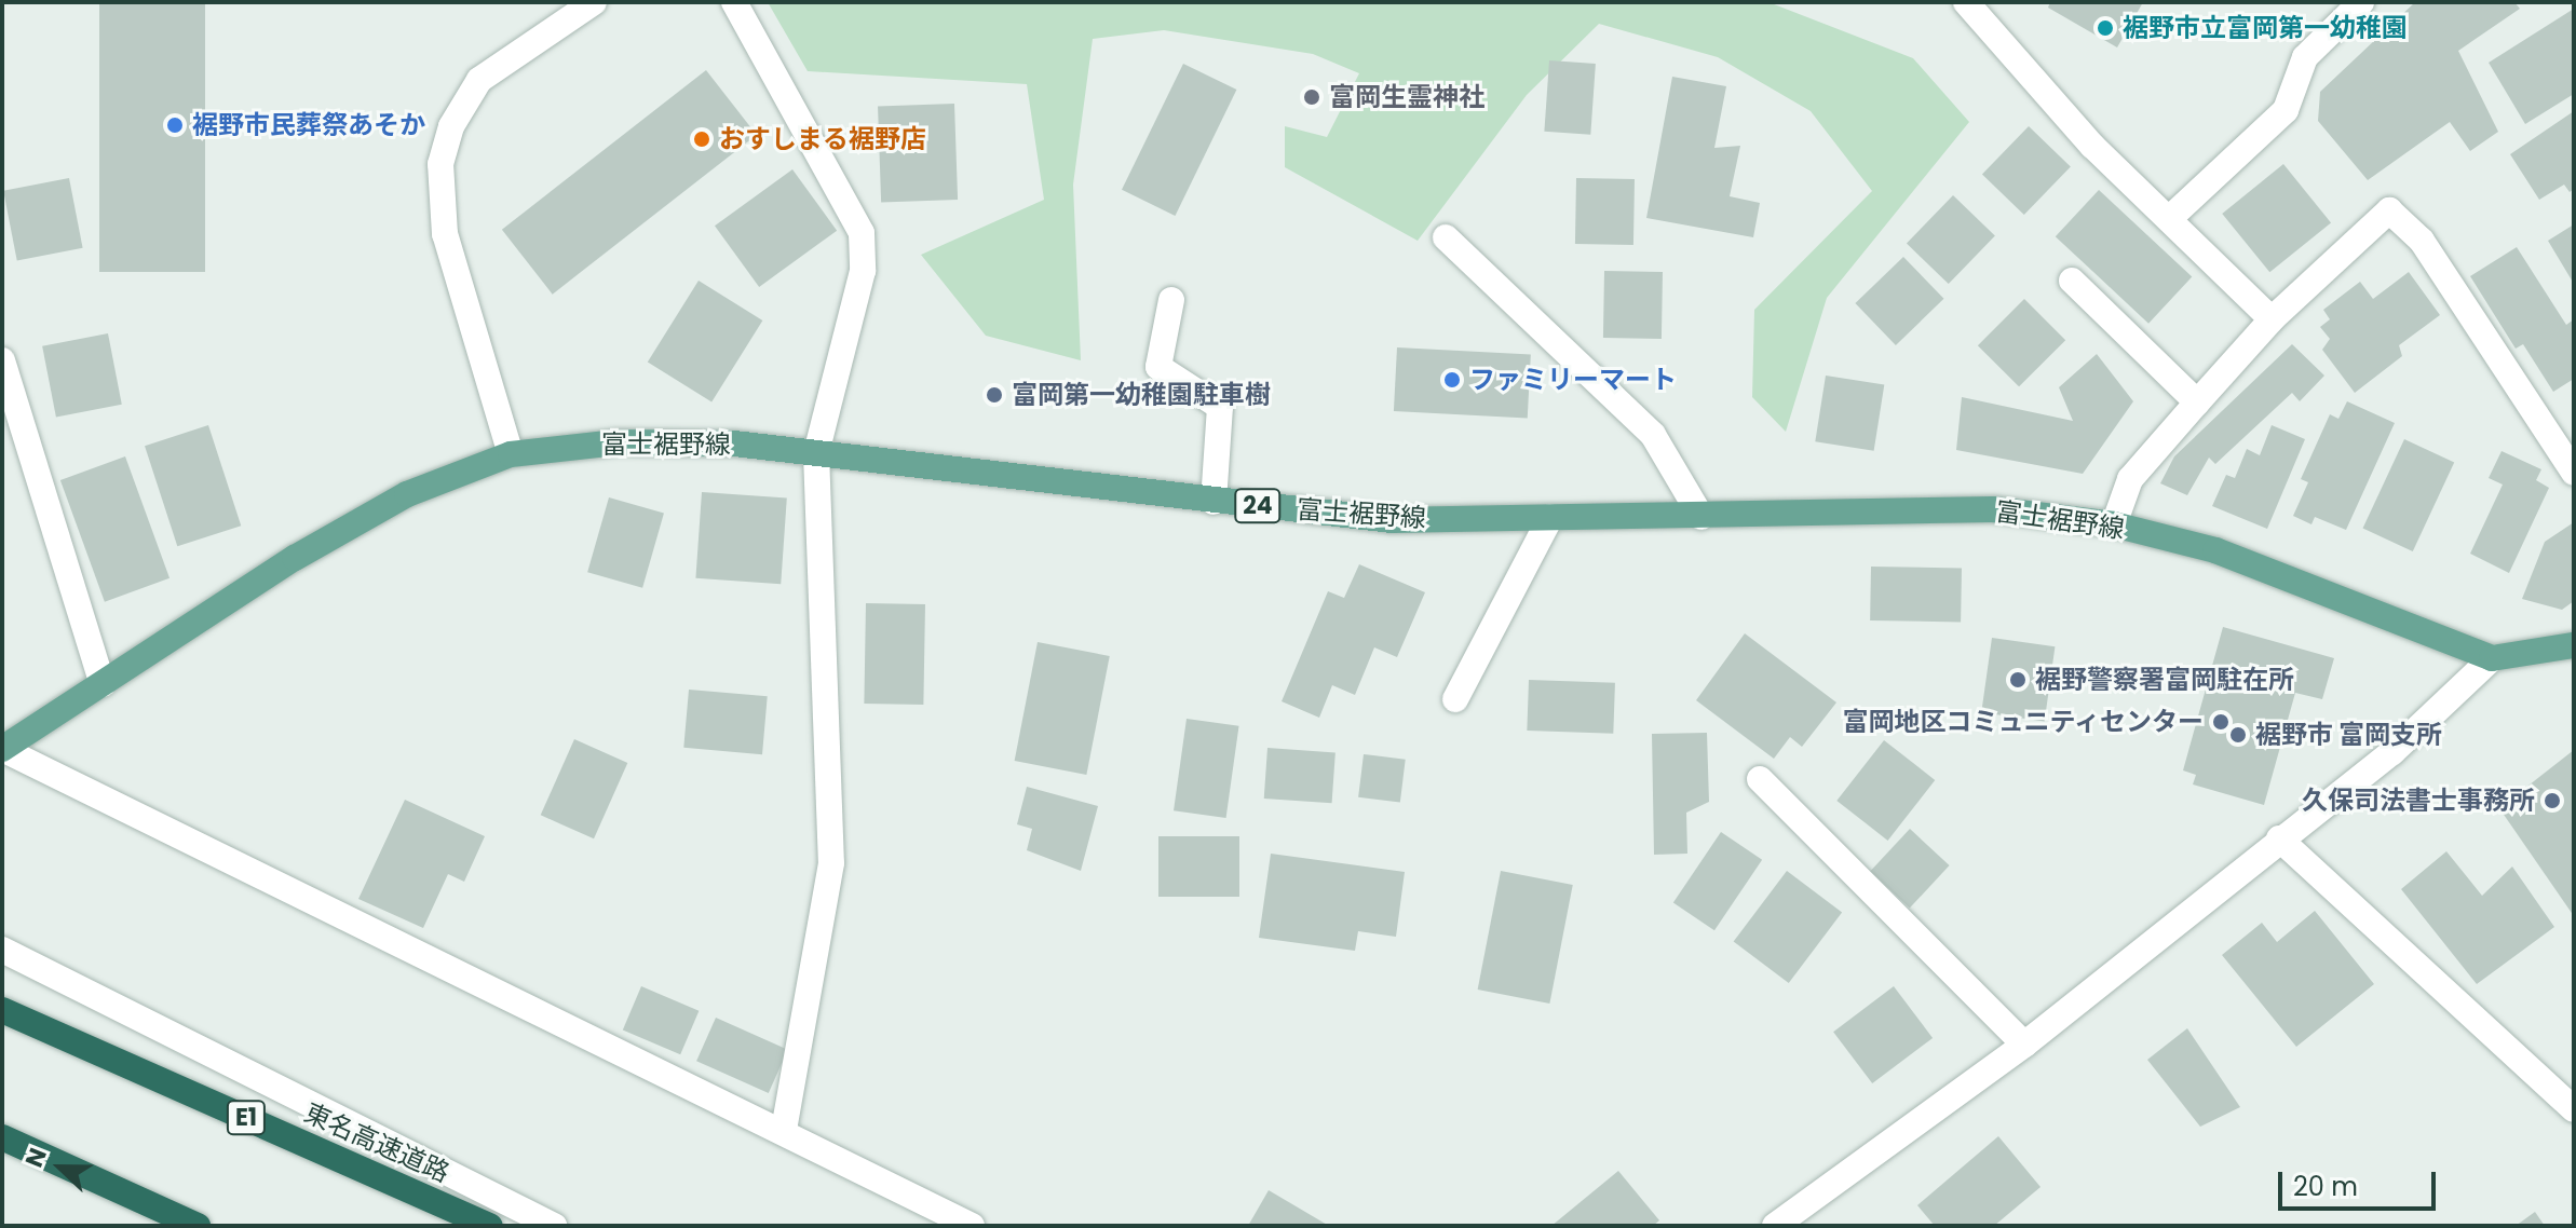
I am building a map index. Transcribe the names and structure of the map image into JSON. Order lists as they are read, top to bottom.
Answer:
{
  "streets": {
    "highway": ["E1", "東名高速道路"],
    "main road": ["富士裾野線", "24"]
  },
  "places": [
    "裾野市立富岡第一幼稚園",
    "富岡生霊神社",
    "裾野市民葬祭あそか",
    "おすしまる裾野店",
    "ファミリーマート",
    "富岡第一幼稚園駐車樹",
    "裾野警察署富岡駐在所",
    "富岡地区コミュニティセンター",
    "裾野市 富岡支所",
    "久保司法書士事務所"
  ],
  "scale_bar": "20 m",
  "north": "left"
}
